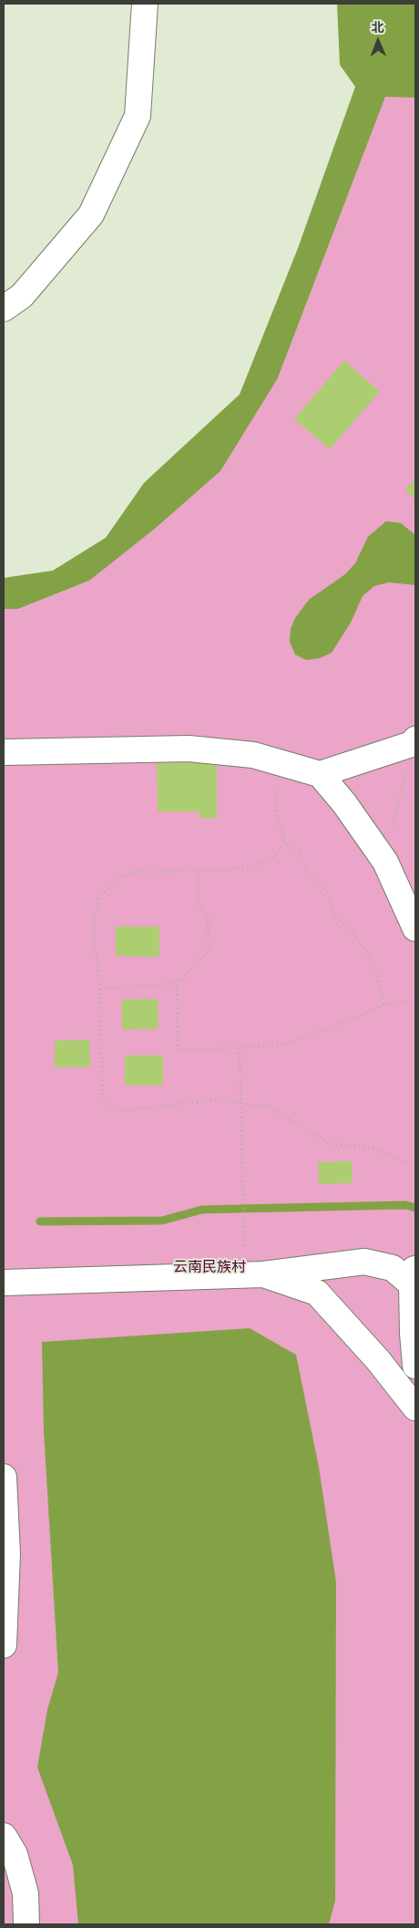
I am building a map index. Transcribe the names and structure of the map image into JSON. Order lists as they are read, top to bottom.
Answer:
{
  "parks": ["云南民族村"],
  "north": "top"
}
